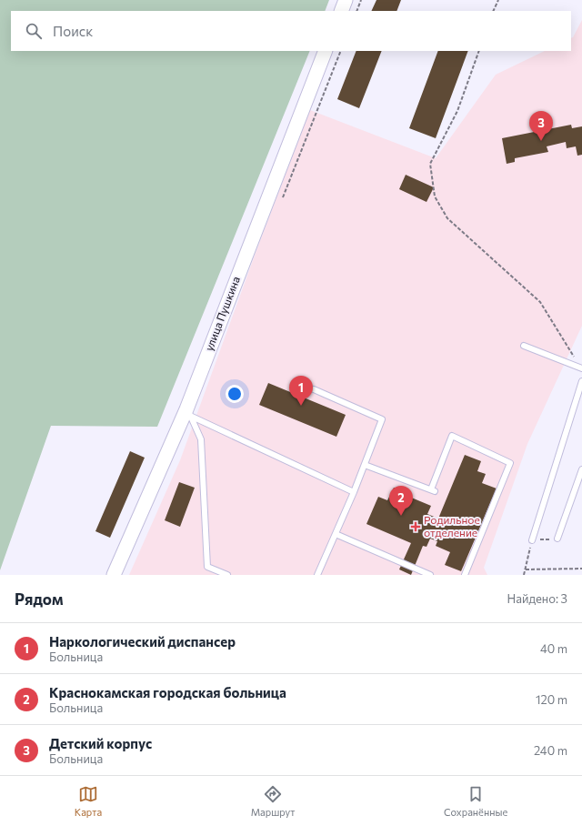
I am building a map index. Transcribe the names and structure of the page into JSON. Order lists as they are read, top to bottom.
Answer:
{
  "streets": {
    "street": ["улица Пушкина"]
  },
  "places": {
    "health": ["Родильное отделение"]
  },
  "page": {
    "search": "Поиск",
    "pins": ["3", "1", "2"],
    "heading": ["Рядом", "Найдено: 3"],
    "list": [
      {
        "mark": "1",
        "name": "Наркологический диспансер",
        "note": "Больница",
        "value": "40 m"
      },
      {
        "mark": "2",
        "name": "Краснокамская городская больница",
        "note": "Больница",
        "value": "120 m"
      },
      {
        "mark": "3",
        "name": "Детский корпус",
        "note": "Больница",
        "value": "240 m"
      }
    ],
    "nav": ["Карта", "Маршрут", "Сохранённые"]
  }
}
